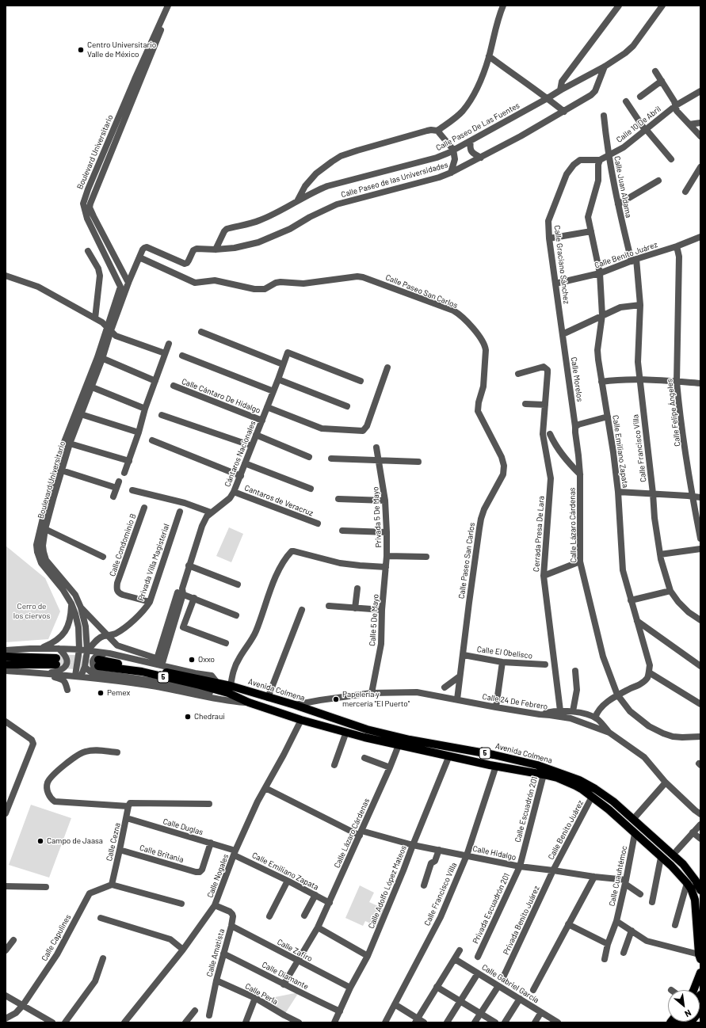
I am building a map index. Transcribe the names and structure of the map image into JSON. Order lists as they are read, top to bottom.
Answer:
{
  "streets": {
    "main road": ["5", "Avenida Colmena"],
    "street": [
      "Calle 10 De Abril",
      "Calle Paseo De Las Fuentes",
      "Boulevard Universitario",
      "Calle Paseo de las Universidades",
      "Calle Juan Aldama",
      "Calle Benito Juárez",
      "Calle Graciano Sánchez",
      "Calle Paseo San Carlos",
      "Calle Morelos",
      "Calle Cántaro De Hidalgo",
      "Calle Felipe Ángeles",
      "Calle Francisco Villa",
      "Calle Emiliano Zapata",
      "Cántaros Nacionales",
      "Cantaros de Veracruz",
      "Privada 5 De Mayo",
      "Calle Lázaro Cárdenas",
      "Cerrada Presa De Lara",
      "Calle Condominio B",
      "Privada Villa Magisterial",
      "Calle 5 De Mayo",
      "Calle El Obelisco",
      "Calle 24 De Febrero",
      "Calle Escuadrón 201",
      "Calle Duglas",
      "Calle Cezna",
      "Calle Hidalgo",
      "Calle Britania",
      "Calle Nogales",
      "Calle Cuauhtémoc",
      "Calle Adolfo López Mateos",
      "Privada Escuadrón 201",
      "Privada Benito Juárez",
      "Calle Capulines",
      "Calle Zafiro",
      "Calle Amatista",
      "Calle Diamante",
      "Calle Gabriel García",
      "Calle Perla"
    ]
  },
  "crossings": [
    ["Calle 10 De Abril", "Calle Juan Aldama"],
    ["Calle 10 De Abril", "Calle Graciano Sánchez"],
    ["Calle 10 De Abril", "Calle Emiliano Zapata"],
    ["Calle Paseo De Las Fuentes", "Calle Paseo de las Universidades"],
    ["Boulevard Universitario", "Privada Villa Magisterial"],
    ["Calle Paseo de las Universidades", "Calle Paseo San Carlos"],
    ["Calle Juan Aldama", "Calle Benito Juárez"],
    ["Calle Juan Aldama", "Calle Francisco Villa"],
    ["Calle Benito Juárez", "Calle Graciano Sánchez"],
    ["Calle Benito Juárez", "Calle Felipe Ángeles"],
    ["Calle Benito Juárez", "Calle Francisco Villa"],
    ["Calle Benito Juárez", "Calle Emiliano Zapata"],
    ["Calle Benito Juárez", "Avenida Colmena"],
    ["Calle Benito Juárez", "Calle Hidalgo"],
    ["Calle Benito Juárez", "Privada Benito Juárez"],
    ["Calle Graciano Sánchez", "Calle Morelos"],
    ["Calle Paseo San Carlos", "Calle El Obelisco"],
    ["Calle Paseo San Carlos", "Calle 24 De Febrero"],
    ["Calle Morelos", "Calle Lázaro Cárdenas"],
    ["Calle Cántaro De Hidalgo", "Cántaros Nacionales"],
    ["Calle Francisco Villa", "Avenida Colmena"],
    ["Calle Francisco Villa", "Calle Hidalgo"],
    ["Calle Emiliano Zapata", "Calle Lázaro Cárdenas"],
    ["Calle Emiliano Zapata", "Calle Duglas"],
    ["Calle Emiliano Zapata", "Calle Nogales"],
    ["Cántaros Nacionales", "Cantaros de Veracruz"],
    ["Privada 5 De Mayo", "Calle 5 De Mayo"],
    ["Calle Lázaro Cárdenas", "5"],
    ["Calle Lázaro Cárdenas", "Calle Hidalgo"],
    ["Calle Lázaro Cárdenas", "Calle Zafiro"],
    ["Calle Lázaro Cárdenas", "Calle Diamante"],
    ["Calle Condominio B", "Privada Villa Magisterial"],
    ["Calle 5 De Mayo", "Calle 24 De Febrero"],
    ["5", "Avenida Colmena"],
    ["5", "Calle Nogales"],
    ["5", "Calle Adolfo López Mateos"],
    ["Avenida Colmena", "Calle 24 De Febrero"],
    ["Avenida Colmena", "Calle Escuadrón 201"],
    ["Avenida Colmena", "Calle Cuauhtémoc"],
    ["Avenida Colmena", "Calle Adolfo López Mateos"],
    ["Calle Escuadrón 201", "Calle Hidalgo"],
    ["Calle Escuadrón 201", "Privada Escuadrón 201"],
    ["Calle Duglas", "Calle Cezna"],
    ["Calle Duglas", "Calle Britania"],
    ["Calle Duglas", "Calle Nogales"],
    ["Calle Cezna", "Calle Britania"],
    ["Calle Cezna", "Calle Capulines"],
    ["Calle Hidalgo", "Calle Nogales"],
    ["Calle Hidalgo", "Calle Cuauhtémoc"],
    ["Calle Hidalgo", "Calle Adolfo López Mateos"],
    ["Calle Hidalgo", "Privada Escuadrón 201"],
    ["Calle Hidalgo", "Privada Benito Juárez"],
    ["Calle Nogales", "Calle Amatista"],
    ["Calle Adolfo López Mateos", "Calle Zafiro"],
    ["Calle Adolfo López Mateos", "Calle Diamante"],
    ["Calle Zafiro", "Calle Amatista"],
    ["Calle Amatista", "Calle Diamante"],
    ["Calle Amatista", "Calle Perla"]
  ],
  "parks": ["Cerro de los ciervos"],
  "places": [
    "Centro Universitario Valle de México",
    "Oxxo",
    "Pemex",
    "Papelería y mercería \"El Puerto\"",
    "Chedraui",
    "Campo de Jaasa"
  ],
  "north": "bottom right"
}
